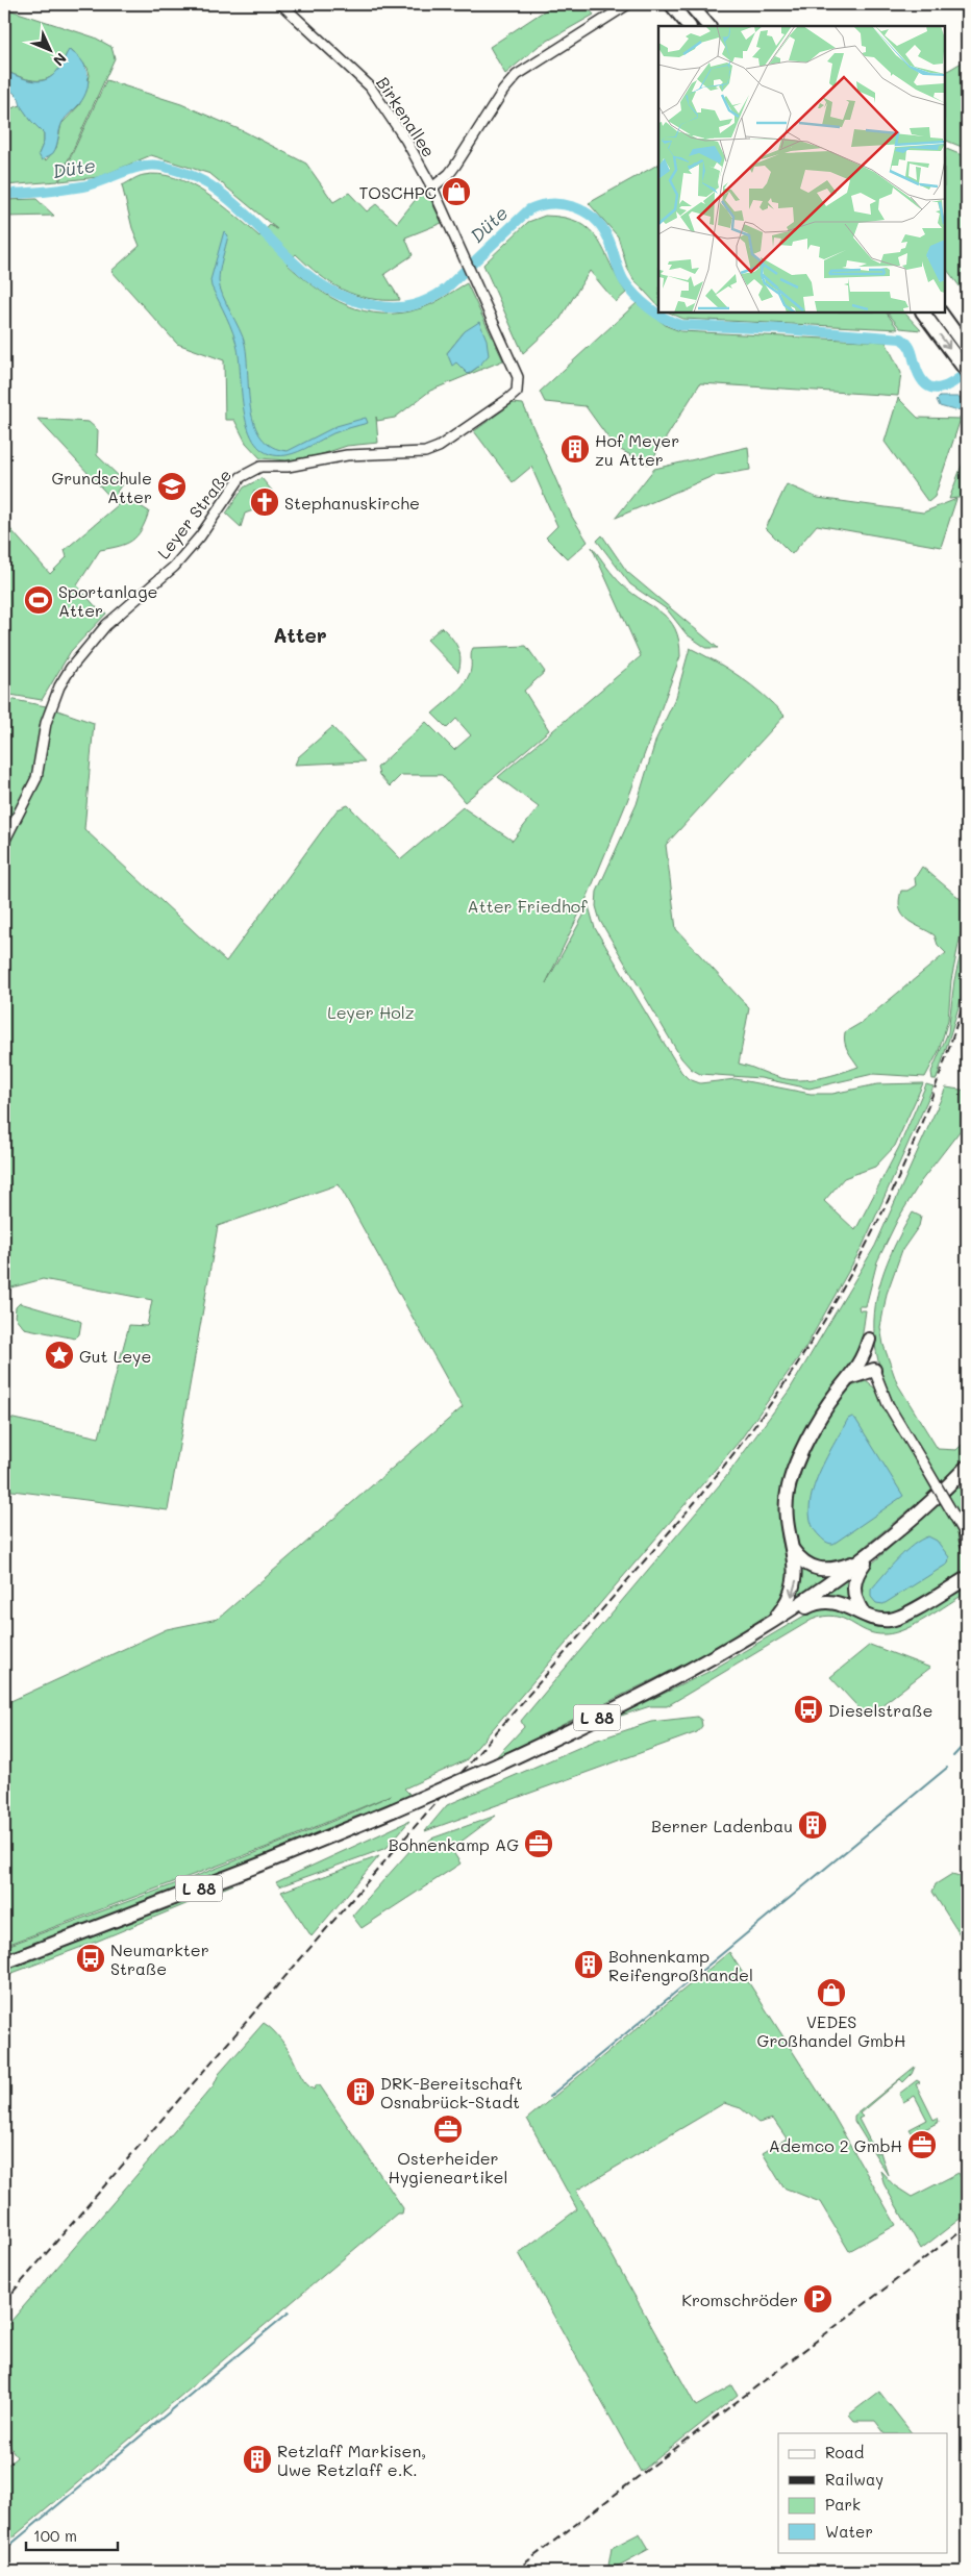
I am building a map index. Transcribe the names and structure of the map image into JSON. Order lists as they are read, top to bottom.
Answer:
{
  "streets": {
    "highway": ["L 88"],
    "street": ["Birkenallee", "Leyer Straße"]
  },
  "crossings": [
    ["Birkenallee", "Leyer Straße"]
  ],
  "districts": ["Atter"],
  "water": ["Düte"],
  "parks": ["Atter Friedhof", "Leyer Holz"],
  "places": {
    "shop": ["TOSCHPC", "VEDES Großhandel GmbH"],
    "building": [
      "Hof Meyer zu Atter",
      "Berner Ladenbau",
      "Bohnenkamp Reifengroßhandel",
      "DRK-Bereitschaft Osnabrück-Stadt",
      "Retzlaff Markisen, Uwe Retzlaff e.K."
    ],
    "school or university": ["Grundschule Atter"],
    "church": ["Stephanuskirche"],
    "sports": ["Sportanlage Atter"],
    "place": ["Gut Leye"],
    "bus stop": ["Dieselstraße", "Neumarkter Straße"],
    "office": ["Bohnenkamp AG", "Osterheider Hygieneartikel", "Ademco 2 GmbH"],
    "parking": ["Kromschröder"]
  },
  "legend": [
    "Road",
    "Railway",
    "Park",
    "Water"
  ],
  "scale_bar": "100 m",
  "north": "bottom right"
}
